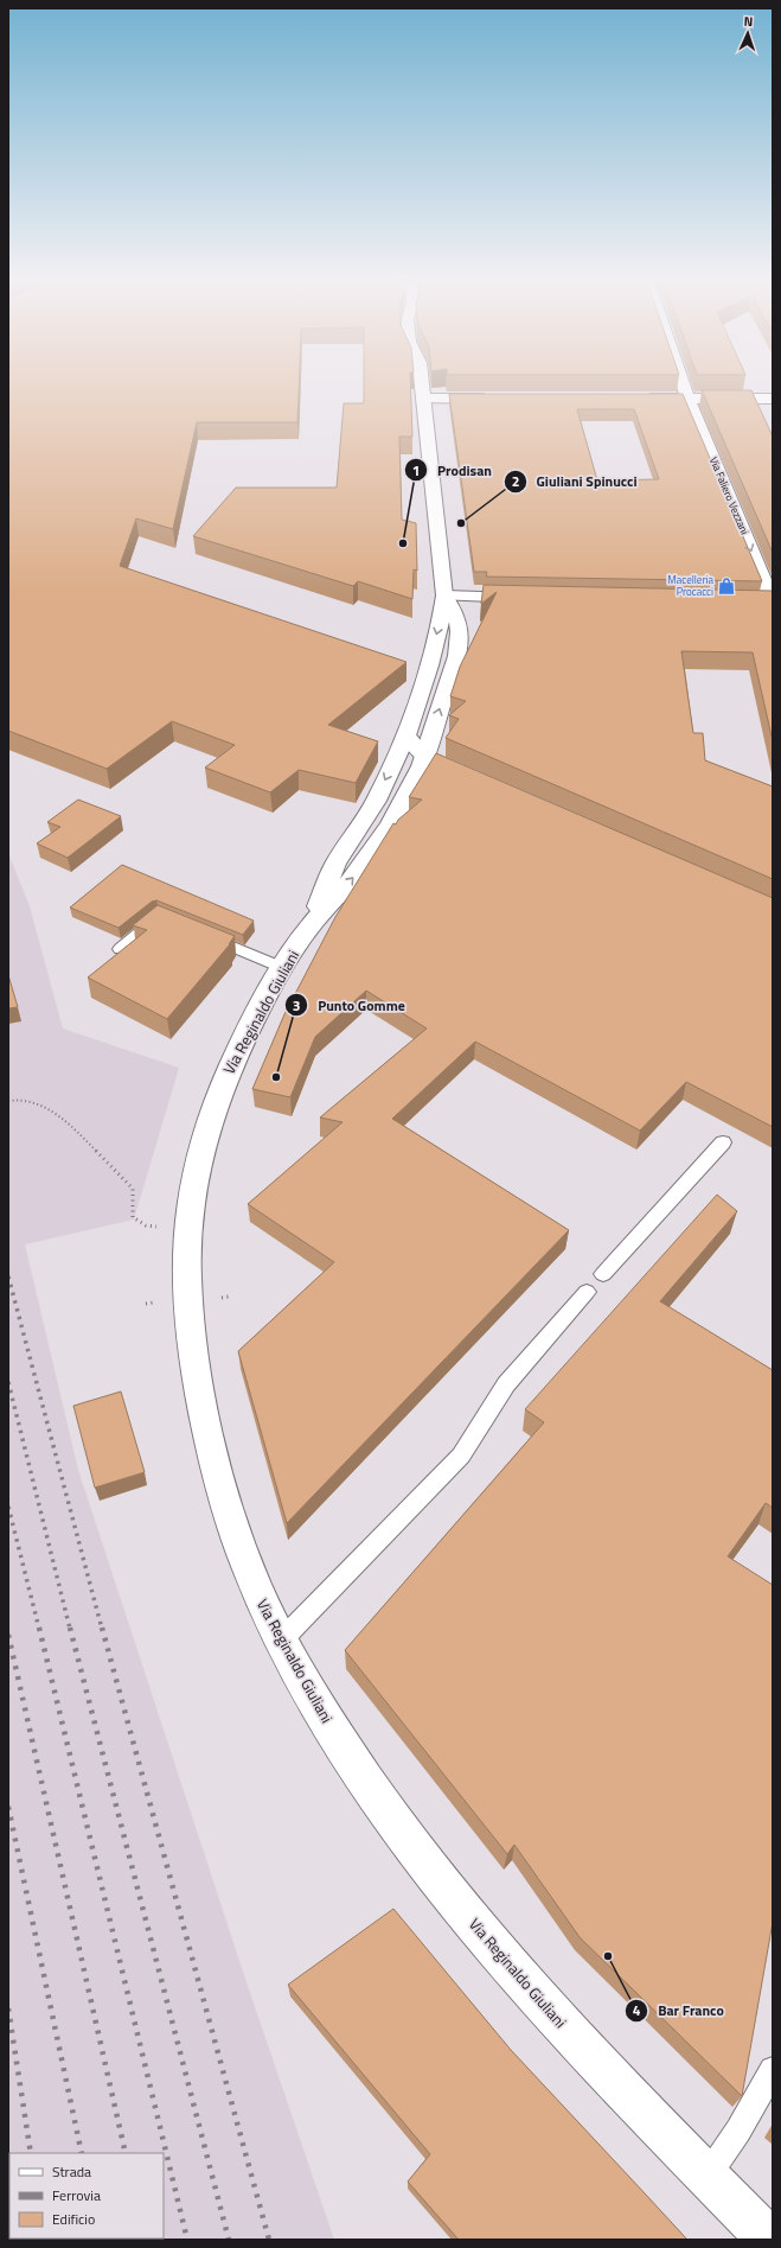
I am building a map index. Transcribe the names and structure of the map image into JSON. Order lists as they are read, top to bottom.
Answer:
{
  "streets": {
    "main road": ["Via Faliero Vezzani", "Via Reginaldo Giuliani"]
  },
  "one_way": ["Via Faliero Vezzani"],
  "places": {
    "other": [
      "Giuliani Spinucci",
      "Prodisan",
      "Punto Gomme",
      "Bar Franco"
    ],
    "shop": ["Macelleria Procacci"]
  },
  "legend": ["Strada", "Ferrovia", "Edificio"],
  "north": "top"
}
